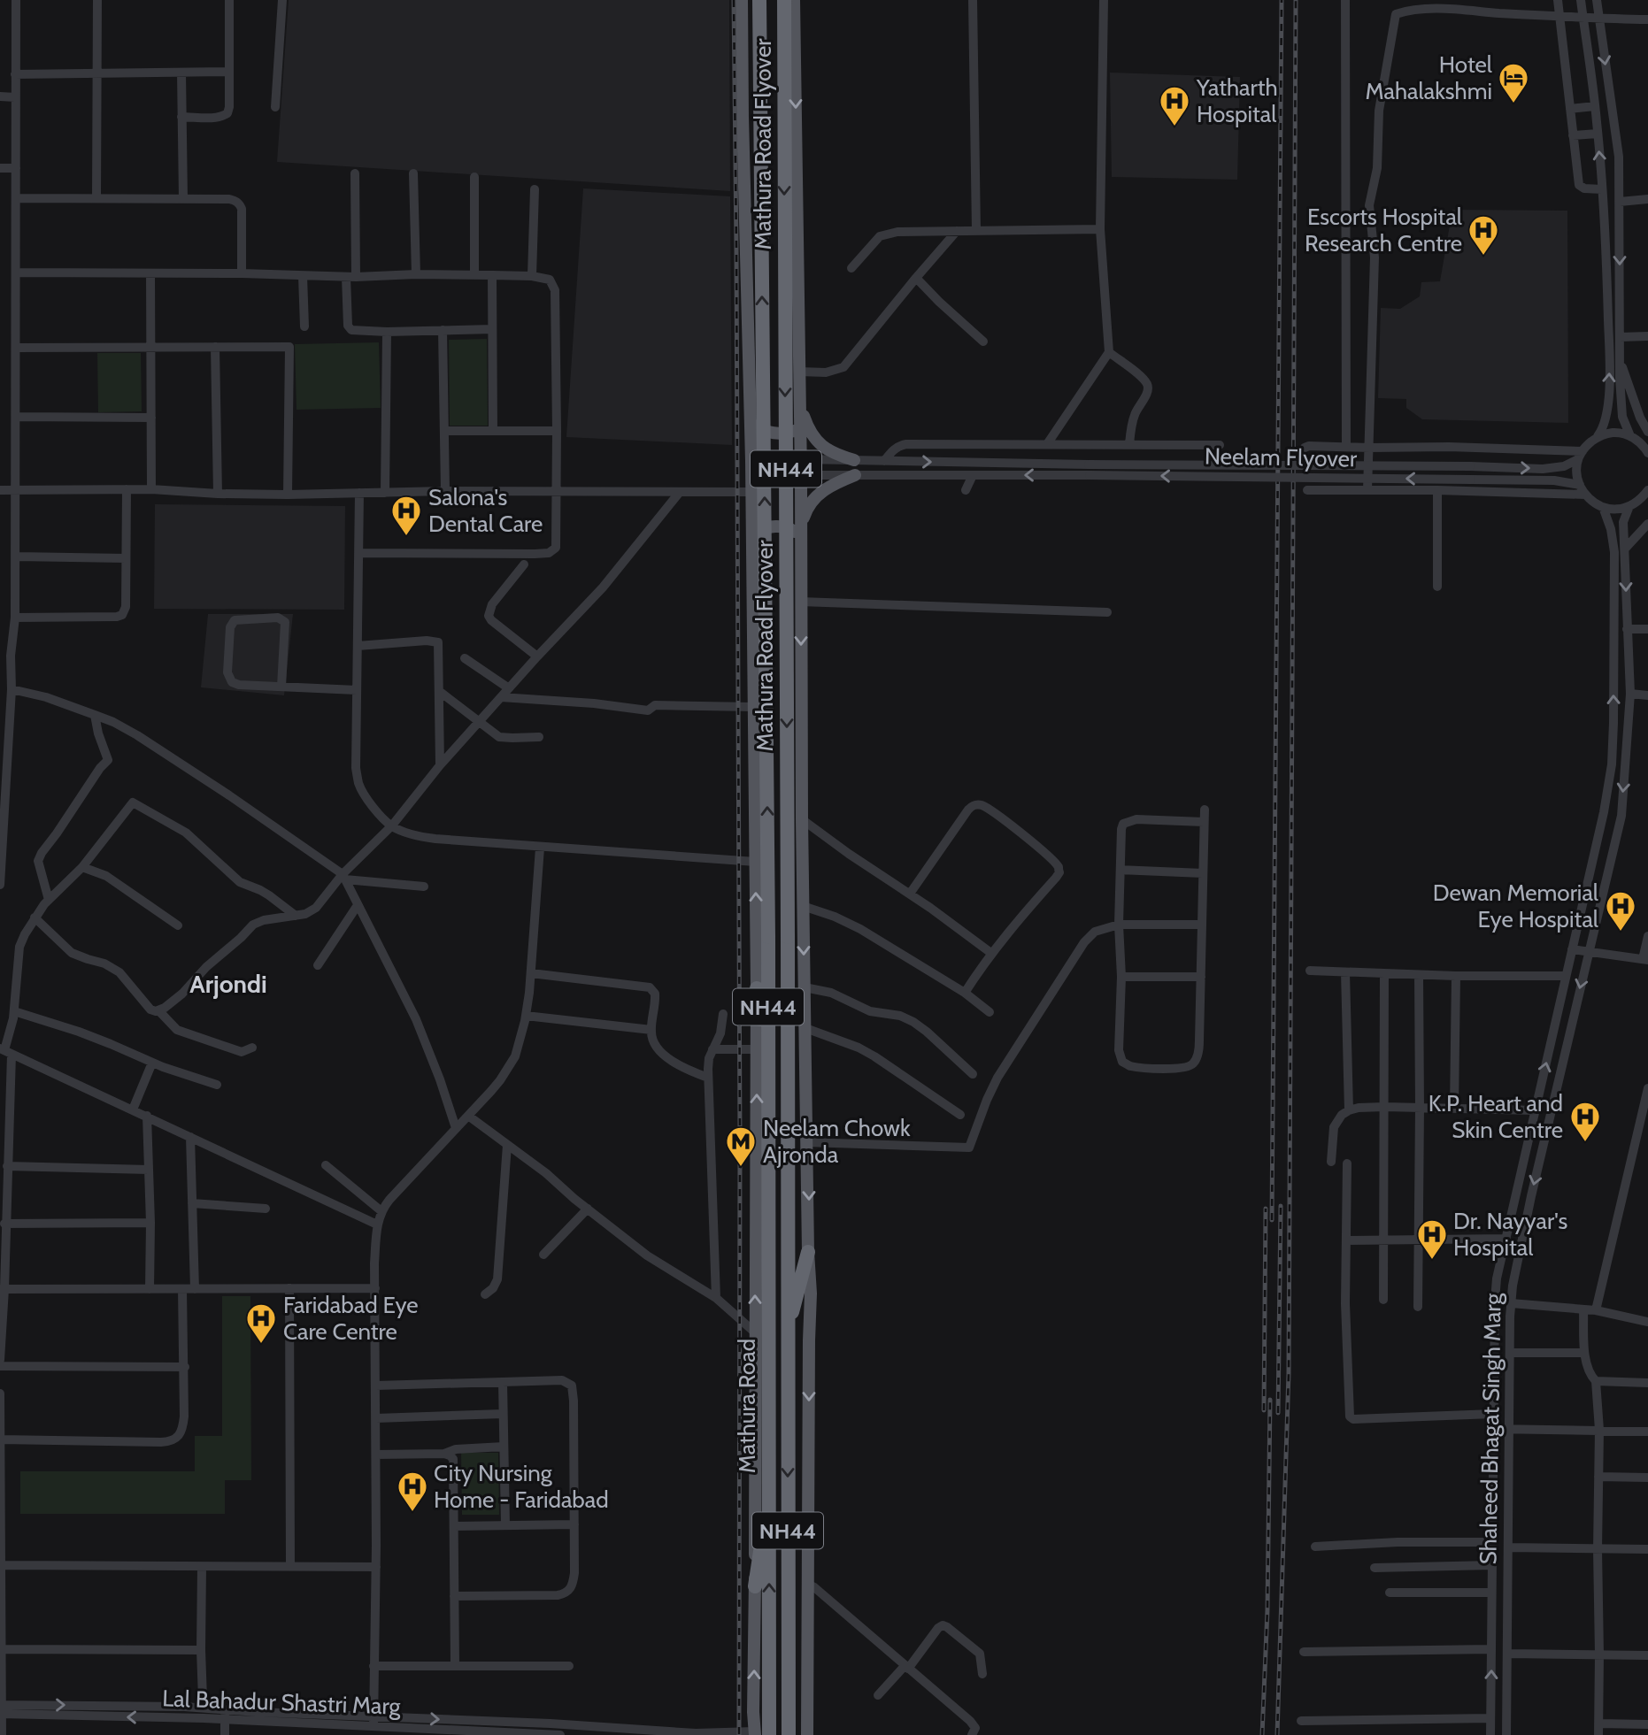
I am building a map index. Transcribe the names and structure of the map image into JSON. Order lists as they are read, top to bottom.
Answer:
{
  "streets": {
    "highway": ["Mathura Road Flyover", "NH44", "Mathura Road"],
    "street": ["Neelam Flyover", "Shaheed Bhagat Singh Marg", "Lal Bahadur Shastri Marg"]
  },
  "crossings": [
    ["Mathura Road Flyover", "Mathura Road"]
  ],
  "districts": ["Arjondi"],
  "places": {
    "hotel": ["Hotel Mahalakshmi"],
    "hospital": [
      "Yatharth Hospital",
      "Escorts Hospital Research Centre",
      "Salona's Dental Care",
      "Dewan Memorial Eye Hospital",
      "K.P. Heart and Skin Centre",
      "Dr. Nayyar's Hospital",
      "Faridabad Eye Care Centre",
      "City Nursing Home - Faridabad"
    ],
    "metro station": ["Neelam Chowk Ajronda"]
  }
}
